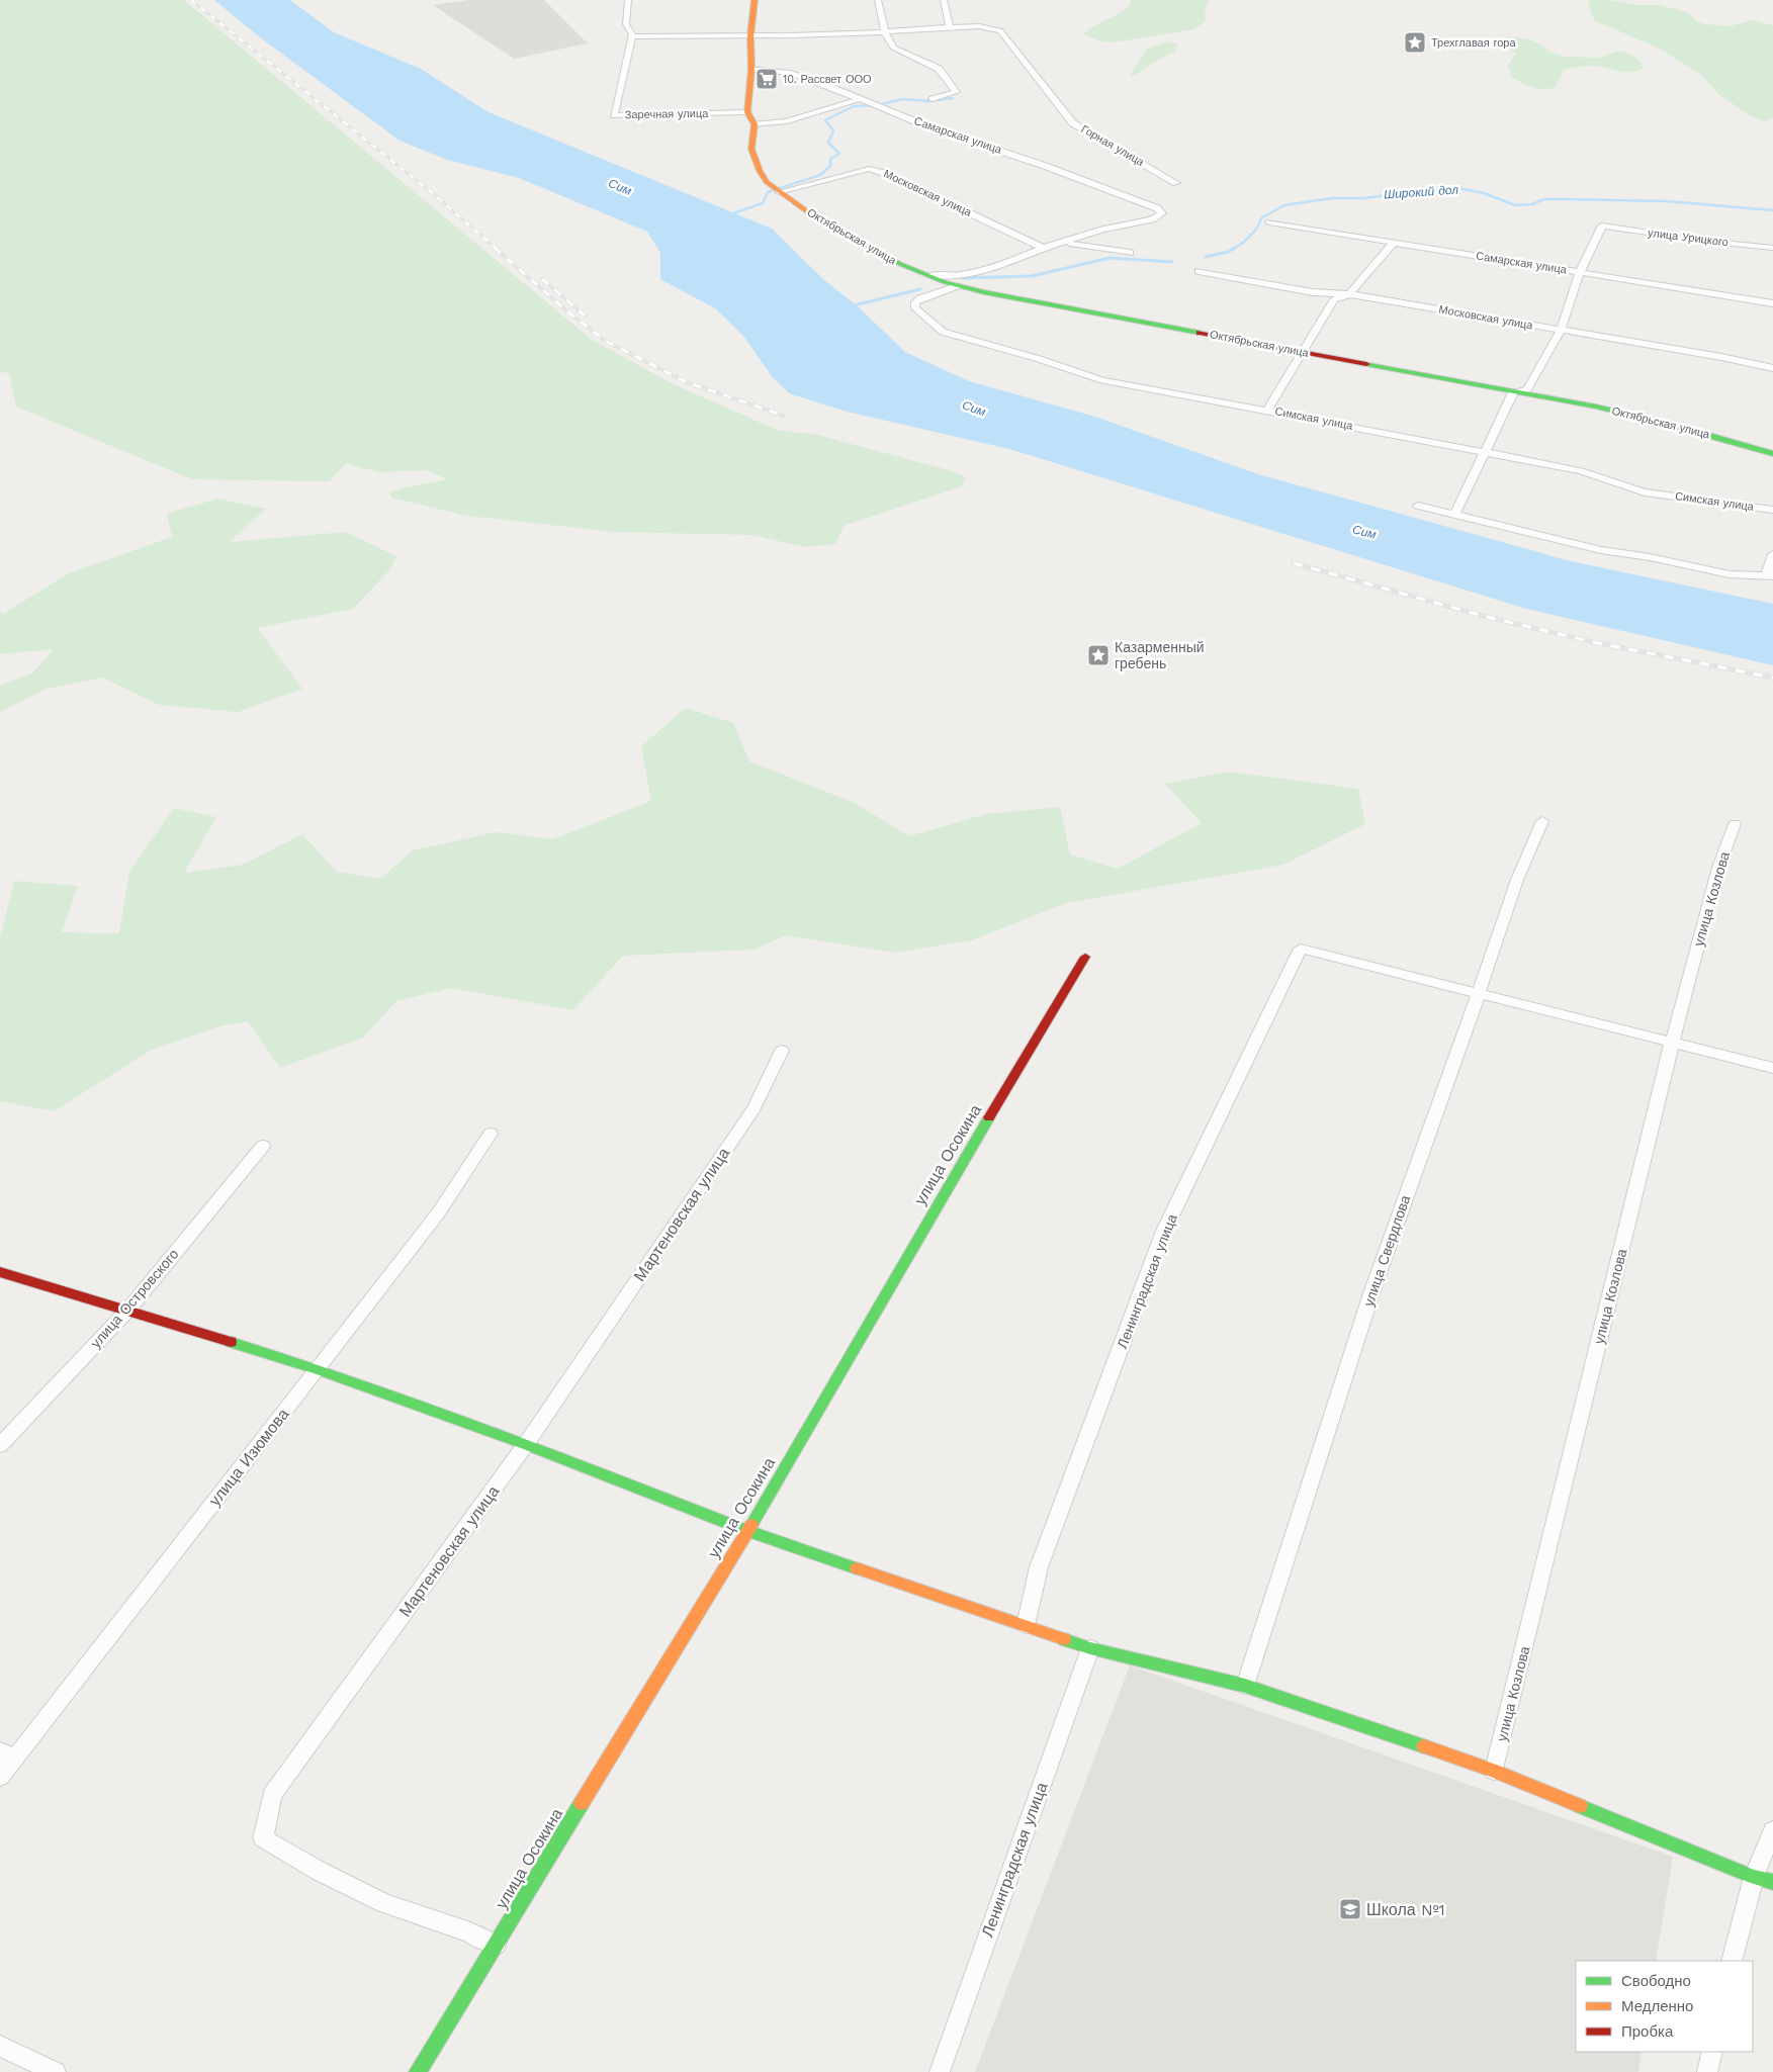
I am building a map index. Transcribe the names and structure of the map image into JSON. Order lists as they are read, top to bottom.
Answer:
{
  "streets": {
    "main road": ["Октябрьская улица", "улица Осокина"],
    "street": [
      "Заречная улица",
      "Самарская улица",
      "Горная улица",
      "Московская улица",
      "улица Урицкого",
      "Симская улица",
      "улица Козлова",
      "Мартеновская улица",
      "улица Свердлова",
      "Ленинградская улица",
      "улица Островского",
      "улица Изюмова"
    ]
  },
  "crossings": [
    ["Самарская улица", "улица Урицкого"],
    ["Московская улица", "Октябрьская улица"],
    ["Октябрьская улица", "Симская улица"],
    ["улица Осокина", "Мартеновская улица"],
    ["улица Свердлова", "Ленинградская улица"]
  ],
  "water": ["Сим", "Широкий дол"],
  "places": {
    "place": ["Трехглавая гора", "Казарменный гребень"],
    "supermarket": ["10. Рассвет ООО"],
    "school or university": ["Школа №1"]
  },
  "legend": ["Свободно", "Медленно", "Пробка"]
}
